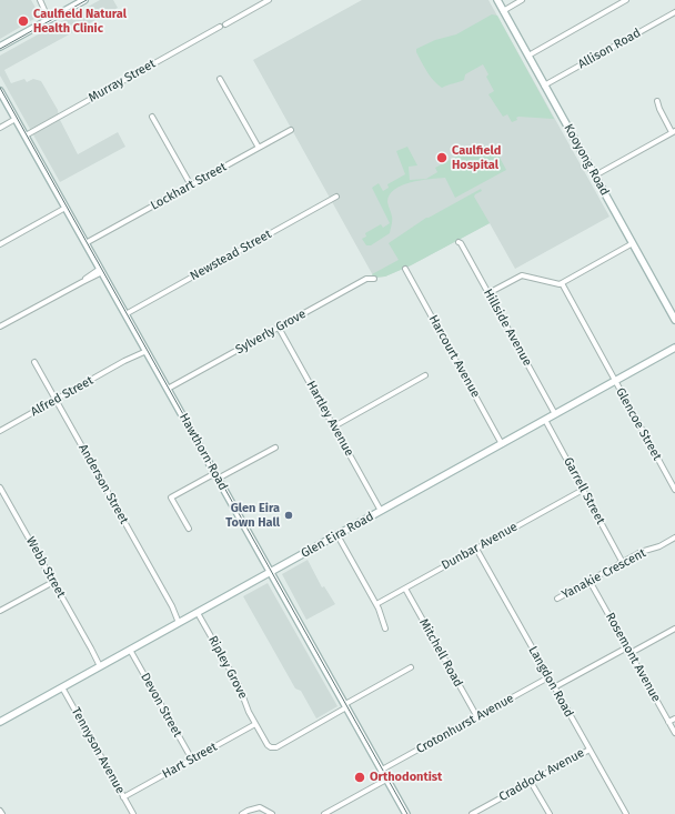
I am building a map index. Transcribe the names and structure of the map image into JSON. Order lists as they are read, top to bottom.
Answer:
{
  "streets": {
    "main road": ["Kooyong Road", "Hawthorn Road", "Glen Eira Road"],
    "street": [
      "Allison Road",
      "Murray Street",
      "Lockhart Street",
      "Newstead Street",
      "Hillside Avenue",
      "Sylverly Grove",
      "Harcourt Avenue",
      "Alfred Street",
      "Hartley Avenue",
      "Glencoe Street",
      "Anderson Street",
      "Garrell Street",
      "Dunbar Avenue",
      "Webb Street",
      "Yanakie Crescent",
      "Mitchell Road",
      "Rosemont Avenue",
      "Ripley Grove",
      "Langdon Road",
      "Devon Street",
      "Crotonhurst Avenue",
      "Tennyson Avenue",
      "Hart Street",
      "Craddock Avenue"
    ]
  },
  "crossings": [
    ["Allison Road", "Kooyong Road"],
    ["Murray Street", "Hawthorn Road"],
    ["Lockhart Street", "Hawthorn Road"],
    ["Newstead Street", "Hawthorn Road"],
    ["Hillside Avenue", "Glen Eira Road"],
    ["Sylverly Grove", "Hartley Avenue"],
    ["Sylverly Grove", "Hawthorn Road"],
    ["Harcourt Avenue", "Glen Eira Road"],
    ["Alfred Street", "Hawthorn Road"],
    ["Alfred Street", "Anderson Street"],
    ["Hartley Avenue", "Glen Eira Road"],
    ["Glencoe Street", "Glen Eira Road"],
    ["Hawthorn Road", "Glen Eira Road"],
    ["Hawthorn Road", "Ripley Grove"],
    ["Hawthorn Road", "Crotonhurst Avenue"],
    ["Anderson Street", "Glen Eira Road"],
    ["Garrell Street", "Glen Eira Road"],
    ["Garrell Street", "Dunbar Avenue"],
    ["Garrell Street", "Yanakie Crescent"],
    ["Glen Eira Road", "Webb Street"],
    ["Glen Eira Road", "Ripley Grove"],
    ["Glen Eira Road", "Devon Street"],
    ["Glen Eira Road", "Tennyson Avenue"],
    ["Dunbar Avenue", "Mitchell Road"],
    ["Dunbar Avenue", "Langdon Road"],
    ["Yanakie Crescent", "Rosemont Avenue"],
    ["Mitchell Road", "Crotonhurst Avenue"],
    ["Ripley Grove", "Hart Street"],
    ["Langdon Road", "Crotonhurst Avenue"],
    ["Langdon Road", "Craddock Avenue"],
    ["Devon Street", "Hart Street"],
    ["Tennyson Avenue", "Hart Street"]
  ],
  "places": [
    "Caulfield Natural Health Clinic",
    "Caulfield Hospital",
    "Glen Eira Town Hall",
    "Orthodontist"
  ]
}
